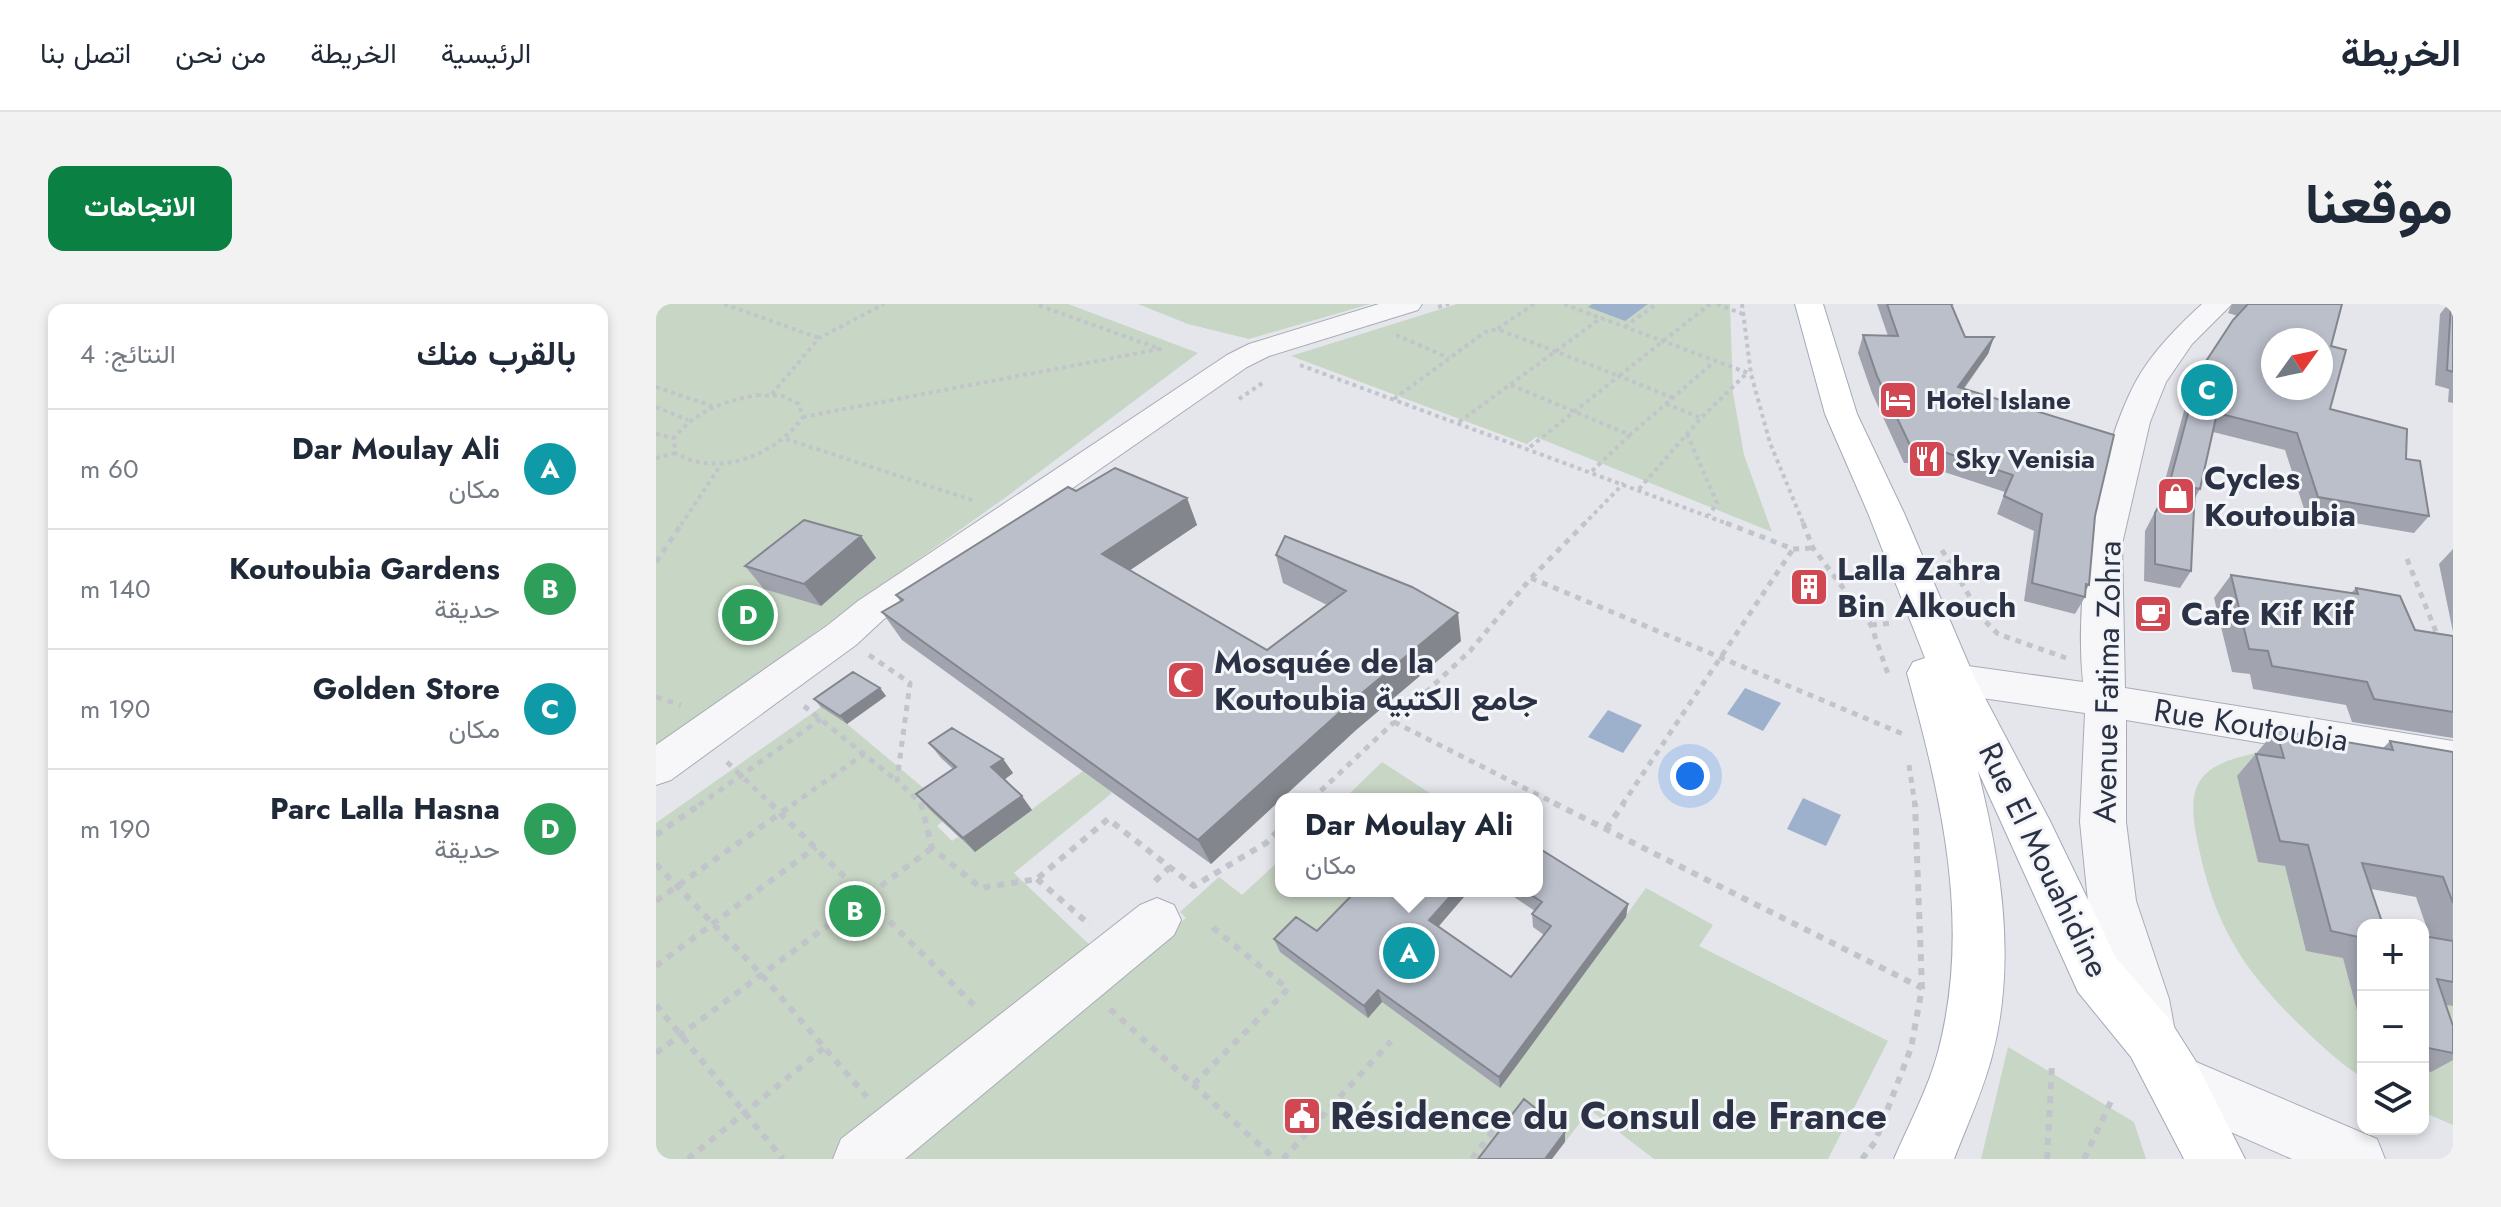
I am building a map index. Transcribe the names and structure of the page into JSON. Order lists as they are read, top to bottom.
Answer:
{
  "streets": {
    "main road": ["Rue El Mouahidine"],
    "street": ["Avenue Fatima Zohra", "Rue Koutoubia"]
  },
  "crossings": [
    ["Avenue Fatima Zohra", "Rue Koutoubia"],
    ["Avenue Fatima Zohra", "Rue El Mouahidine"],
    ["Rue Koutoubia", "Rue El Mouahidine"]
  ],
  "places": {
    "hotel": ["Hotel Islane"],
    "restaurant": ["Sky Venisia"],
    "shop": ["Cycles Koutoubia"],
    "building": ["Lalla Zahra Bin Alkouch"],
    "cafe": ["Cafe Kif Kif"],
    "mosque": ["Mosquée de la Koutoubia جامع الكتبية"],
    "public building": ["Résidence du Consul de France"]
  },
  "north": "top right",
  "page": {
    "header": "الخريطة",
    "nav": [
      "الرئيسية",
      "الخريطة",
      "من نحن",
      "اتصل بنا"
    ],
    "title": "موقعنا",
    "buttons": "الاتجاهات",
    "heading": ["بالقرب منك", "النتائج: 4"],
    "pins": [
      "C",
      "D",
      "B",
      "A"
    ],
    "list": [
      {
        "mark": "A",
        "name": "Dar Moulay Ali",
        "note": "مكان",
        "value": "60 m"
      },
      {
        "mark": "B",
        "name": "Koutoubia Gardens",
        "note": "حديقة",
        "value": "140 m"
      },
      {
        "mark": "C",
        "name": "Golden Store",
        "note": "مكان",
        "value": "190 m"
      },
      {
        "mark": "D",
        "name": "Parc Lalla Hasna",
        "note": "حديقة",
        "value": "190 m"
      }
    ],
    "popup": ["Dar Moulay Ali", "مكان"],
    "map_buttons": ["+", "−"]
  }
}
